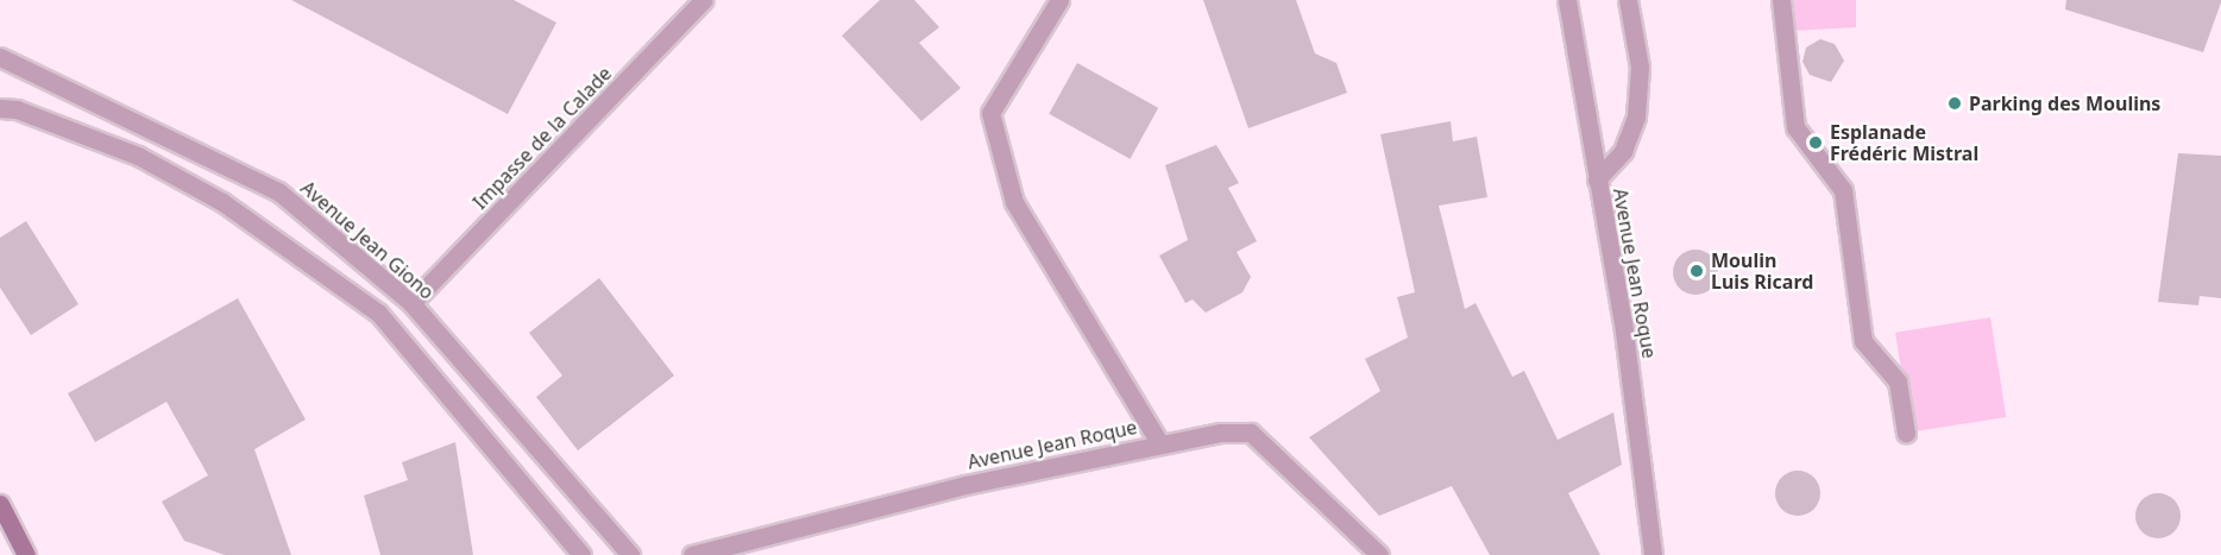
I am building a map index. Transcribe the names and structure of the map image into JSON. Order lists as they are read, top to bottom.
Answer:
{
  "streets": {
    "street": ["Impasse de la Calade", "Avenue Jean Giono", "Avenue Jean Roque"]
  },
  "crossings": [
    ["Impasse de la Calade", "Avenue Jean Giono"]
  ],
  "places": ["Parking des Moulins", "Esplanade Frédéric Mistral", "Moulin Luis Ricard"]
}
